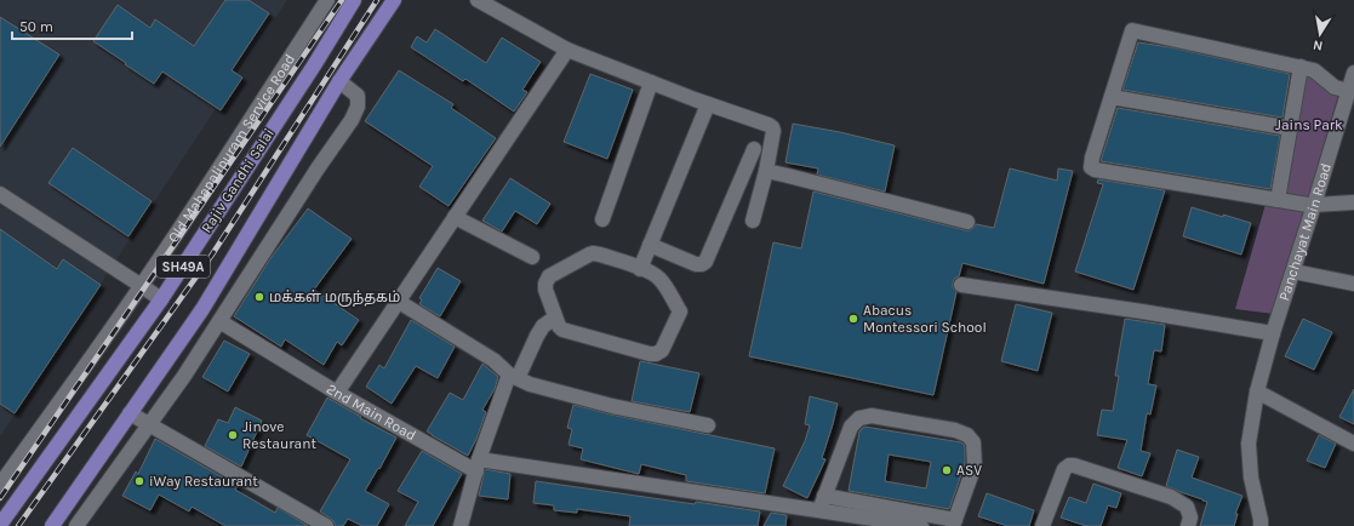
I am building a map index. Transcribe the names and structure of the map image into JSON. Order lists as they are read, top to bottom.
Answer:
{
  "streets": {
    "main road": ["Rajiv Gandhi Salai", "SH49A"],
    "street": ["Old Mahapalipuram Service Road", "Panchayat Main Road", "2nd Main Road"]
  },
  "parks": ["Jains Park"],
  "places": [
    "மக்கள் மருந்தகம்",
    "Abacus Montessori School",
    "Jinove Restaurant",
    "ASV",
    "iWay Restaurant"
  ],
  "scale_bar": "50 m",
  "north": "bottom"
}
